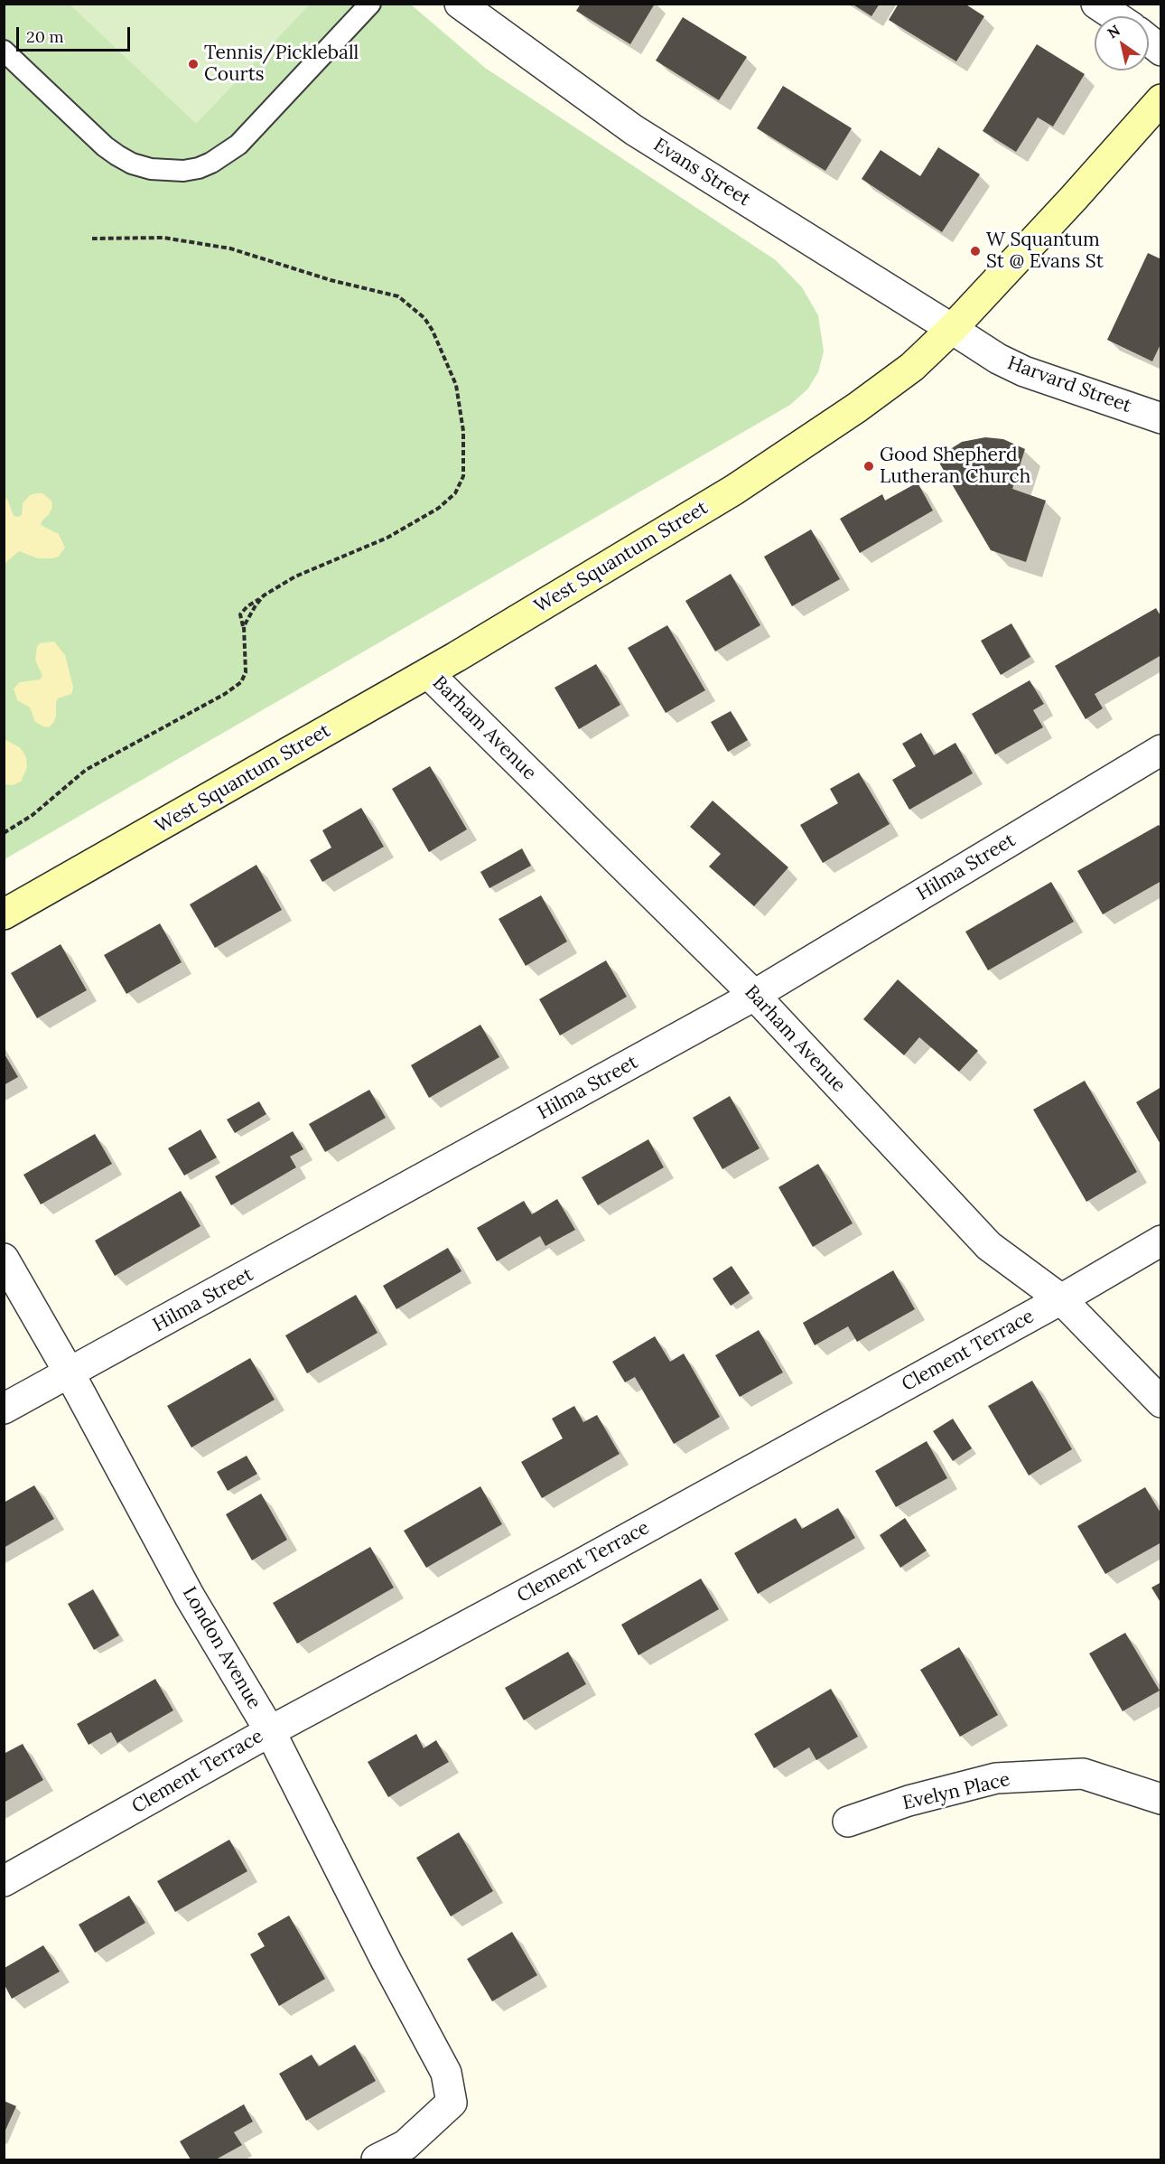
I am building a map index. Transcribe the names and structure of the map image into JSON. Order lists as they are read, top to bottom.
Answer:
{
  "streets": {
    "main road": ["West Squantum Street"],
    "street": [
      "Evans Street",
      "Harvard Street",
      "Barham Avenue",
      "Hilma Street",
      "Clement Terrace",
      "London Avenue",
      "Evelyn Place"
    ]
  },
  "crossings": [
    ["Evans Street", "Harvard Street"],
    ["Evans Street", "West Squantum Street"],
    ["Harvard Street", "West Squantum Street"],
    ["West Squantum Street", "Barham Avenue"],
    ["Barham Avenue", "Hilma Street"],
    ["Barham Avenue", "Clement Terrace"],
    ["Hilma Street", "London Avenue"],
    ["Clement Terrace", "London Avenue"]
  ],
  "places": ["Tennis/Pickleball Courts", "W Squantum St @ Evans St", "Good Shepherd Lutheran Church"],
  "scale_bar": "20 m",
  "north": "top left"
}
